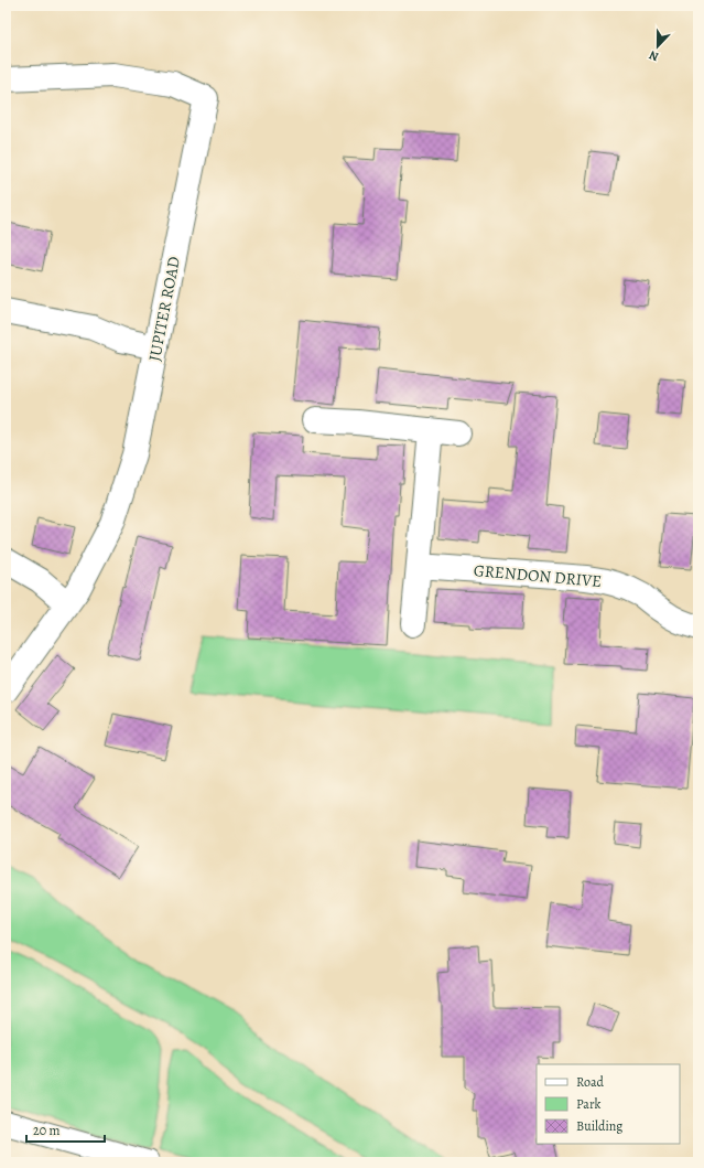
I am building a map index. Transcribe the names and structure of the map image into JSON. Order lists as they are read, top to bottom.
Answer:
{
  "streets": {
    "street": ["JUPITER ROAD", "GRENDON DRIVE"]
  },
  "legend": ["Road", "Park", "Building"],
  "scale_bar": "20 m",
  "north": "bottom"
}
